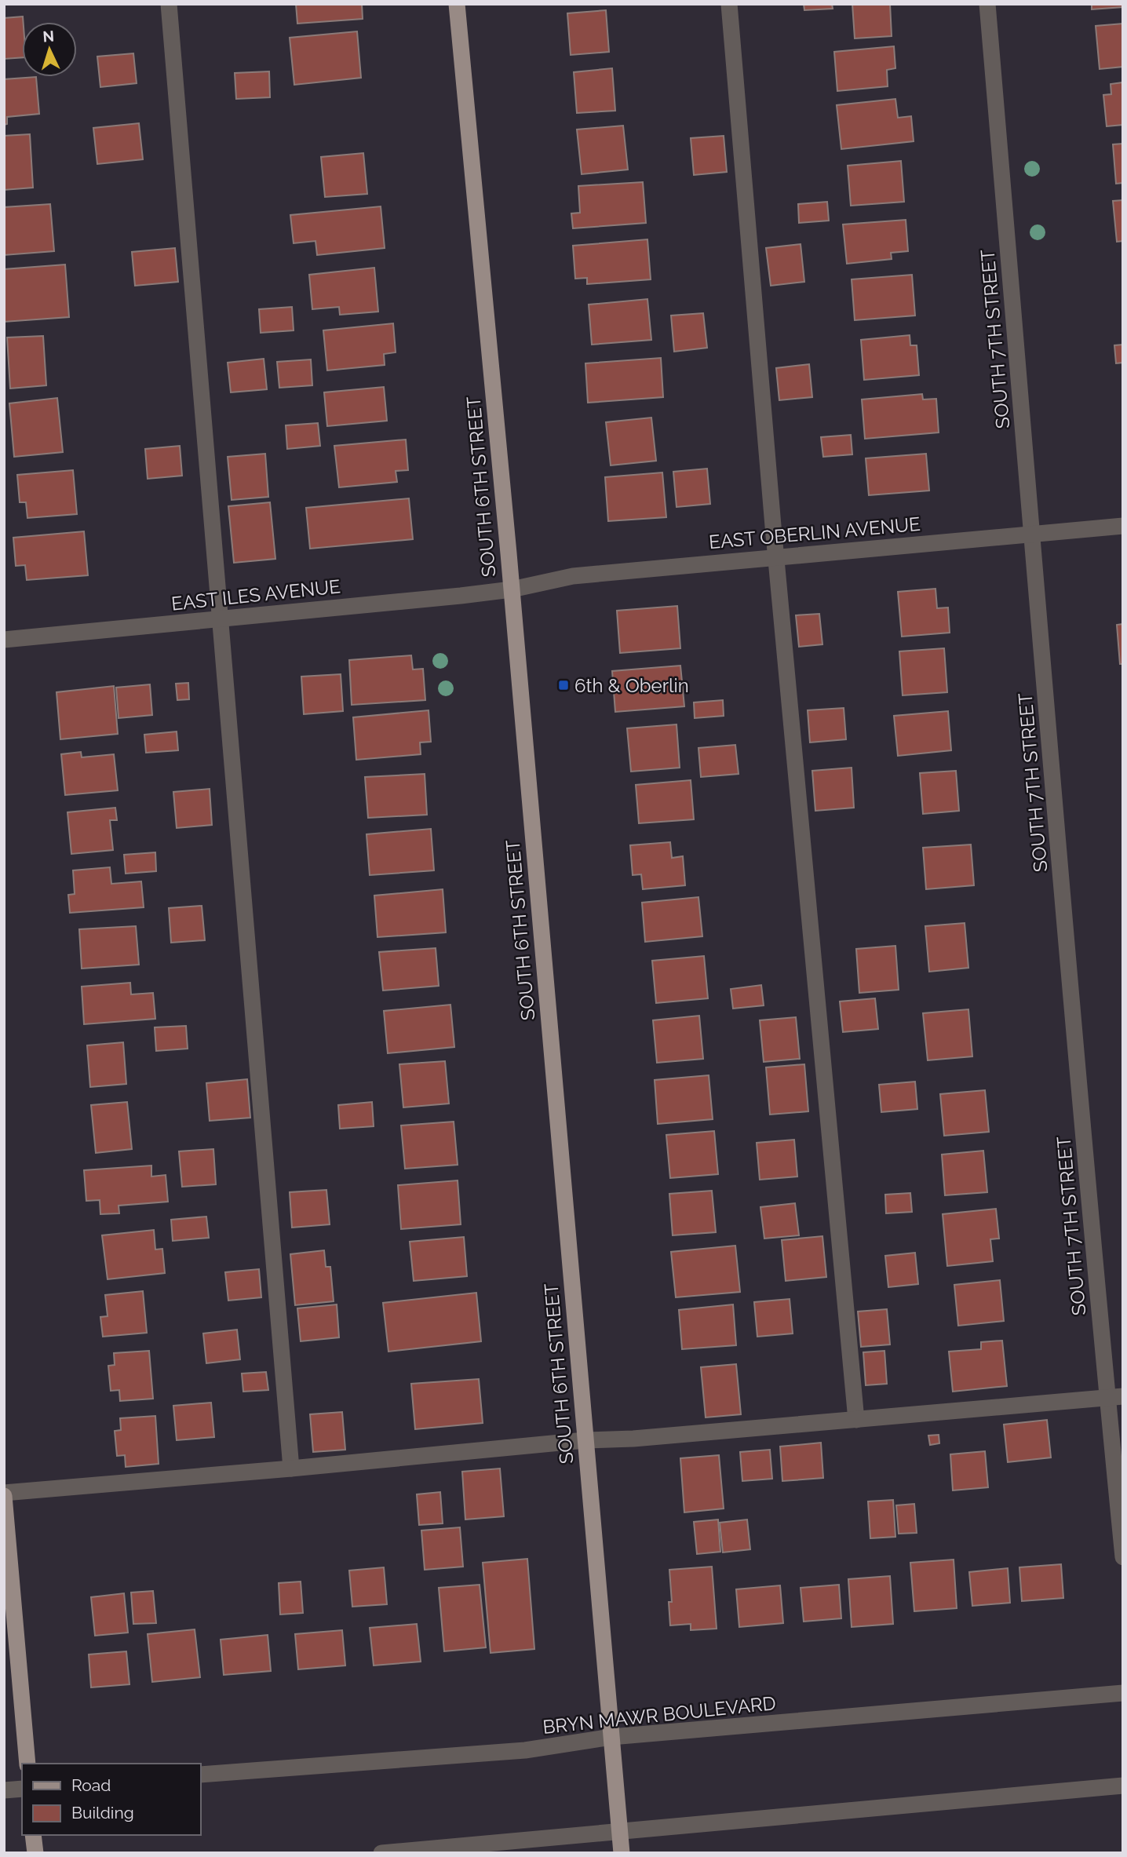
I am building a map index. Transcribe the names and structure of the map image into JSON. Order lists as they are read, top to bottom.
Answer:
{
  "streets": {
    "main road": ["SOUTH 6TH STREET"],
    "street": [
      "SOUTH 7TH STREET",
      "EAST OBERLIN AVENUE",
      "EAST ILES AVENUE",
      "BRYN MAWR BOULEVARD"
    ]
  },
  "crossings": [
    ["SOUTH 7TH STREET", "EAST OBERLIN AVENUE"],
    ["SOUTH 6TH STREET", "EAST OBERLIN AVENUE"],
    ["SOUTH 6TH STREET", "EAST ILES AVENUE"],
    ["SOUTH 6TH STREET", "BRYN MAWR BOULEVARD"],
    ["EAST OBERLIN AVENUE", "EAST ILES AVENUE"]
  ],
  "places": {
    "transit": ["6th & Oberlin"]
  },
  "legend": ["Road", "Building"],
  "north": "top"
}
